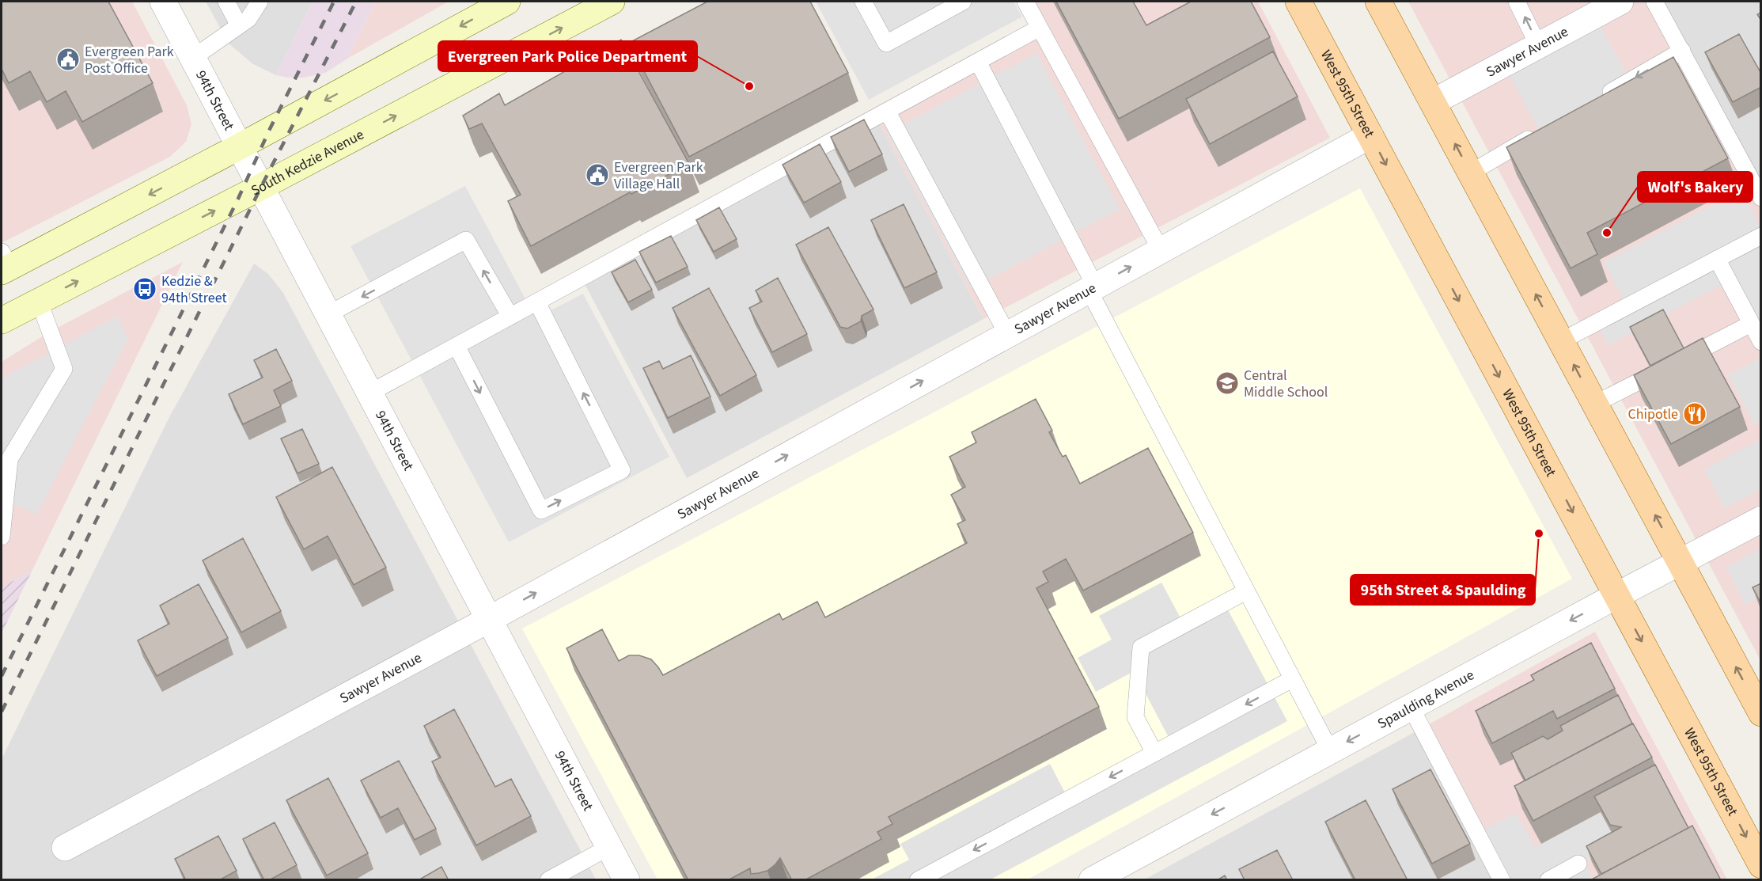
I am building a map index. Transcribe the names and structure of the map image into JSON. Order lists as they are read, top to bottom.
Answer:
{
  "streets": {
    "main road": ["West 95th Street", "South Kedzie Avenue"],
    "street": ["Sawyer Avenue", "94th Street", "Spaulding Avenue"]
  },
  "crossings": [
    ["Sawyer Avenue", "West 95th Street"],
    ["Sawyer Avenue", "94th Street"],
    ["West 95th Street", "Spaulding Avenue"],
    ["94th Street", "South Kedzie Avenue"]
  ],
  "one_way": ["Sawyer Avenue", "Spaulding Avenue"],
  "places": {
    "public building": ["Evergreen Park Post Office", "Evergreen Park Village Hall"],
    "other": ["Evergreen Park Police Department", "Wolf's Bakery", "95th Street & Spaulding"],
    "bus stop": ["Kedzie & 94th Street"],
    "school or university": ["Central Middle School"],
    "restaurant": ["Chipotle"]
  }
}
